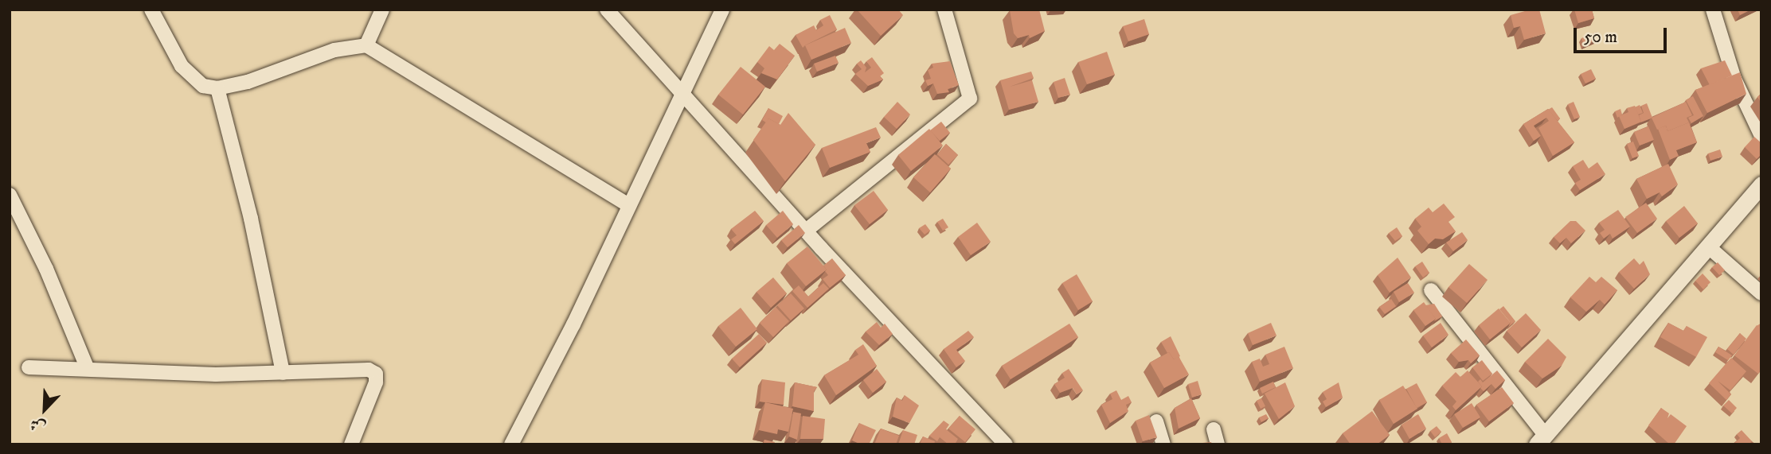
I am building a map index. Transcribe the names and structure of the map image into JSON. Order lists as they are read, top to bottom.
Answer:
{
  "scale_bar": "50 m",
  "north": "bottom left"
}
